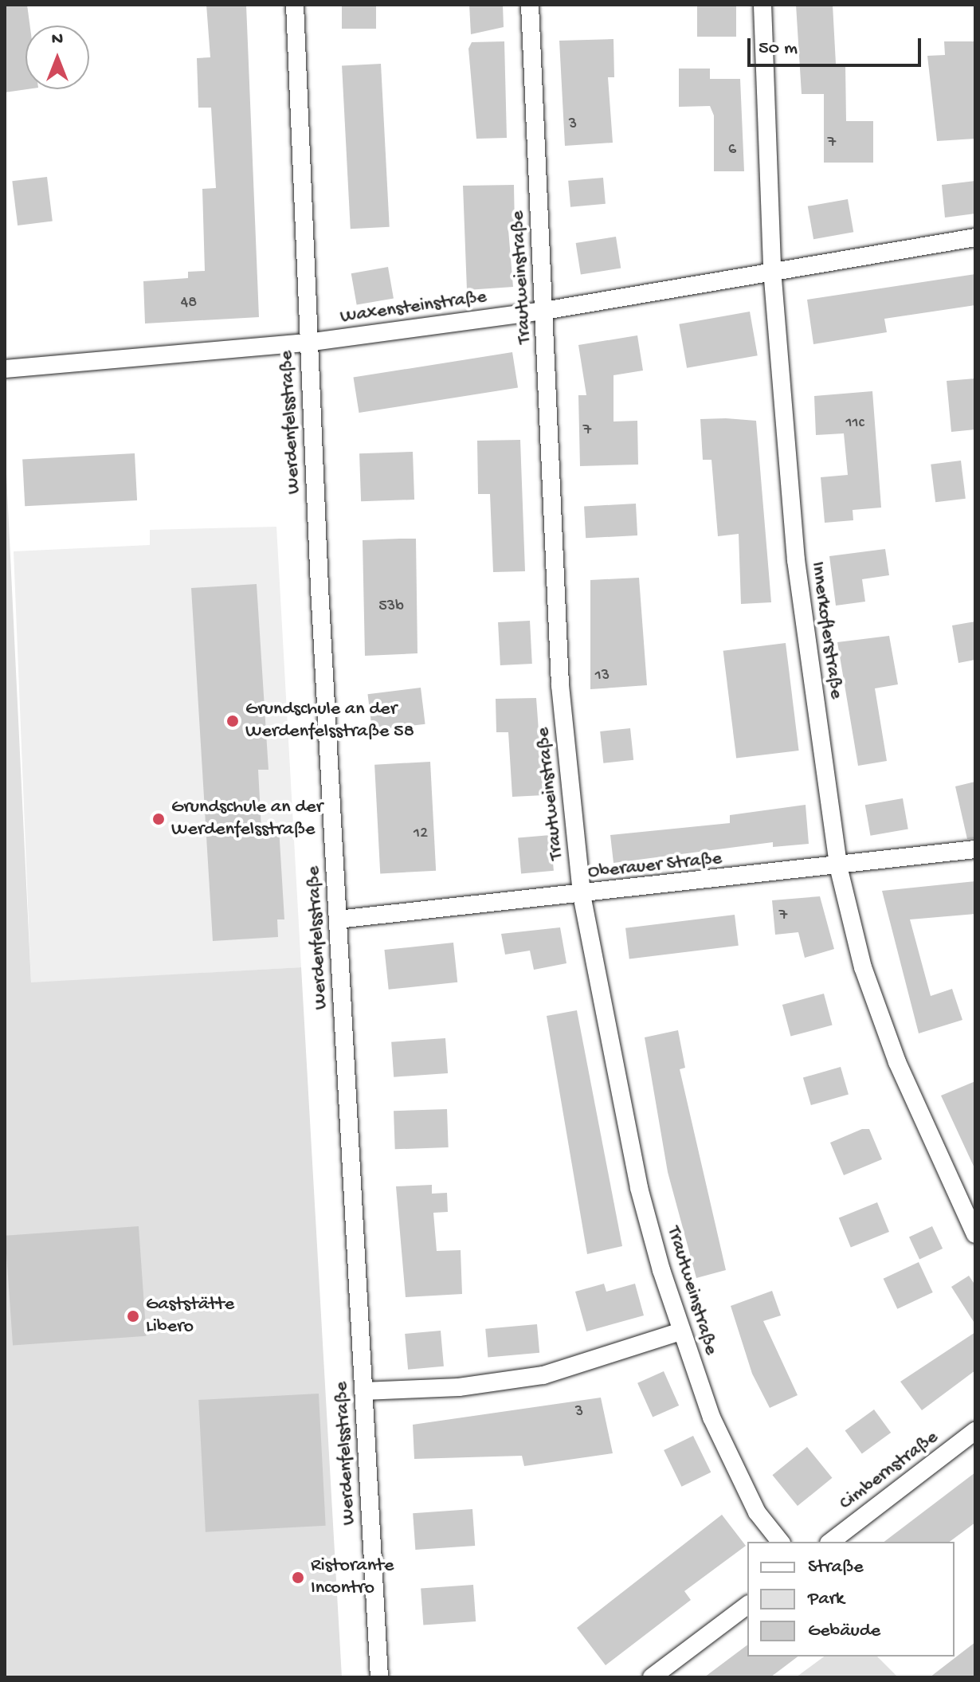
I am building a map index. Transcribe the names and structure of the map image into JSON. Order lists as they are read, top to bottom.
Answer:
{
  "streets": {
    "street": [
      "Trautweinstraße",
      "Waxensteinstraße",
      "Werdenfelsstraße",
      "Innerkoflerstraße",
      "Oberauer Straße",
      "Cimbernstraße"
    ]
  },
  "crossings": [
    ["Trautweinstraße", "Waxensteinstraße"],
    ["Trautweinstraße", "Oberauer Straße"],
    ["Waxensteinstraße", "Werdenfelsstraße"],
    ["Waxensteinstraße", "Innerkoflerstraße"],
    ["Werdenfelsstraße", "Oberauer Straße"],
    ["Innerkoflerstraße", "Oberauer Straße"]
  ],
  "places": [
    "Grundschule an der Werdenfelsstraße 58",
    "Grundschule an der Werdenfelsstraße",
    "Gaststätte Libero",
    "Ristorante Incontro"
  ],
  "house_numbers": [
    "3",
    "7",
    "6",
    "48",
    "11c",
    "7",
    "53b",
    "13",
    "12",
    "7",
    "3"
  ],
  "legend": ["Straße", "Park", "Gebäude"],
  "scale_bar": "50 m",
  "north": "top"
}
